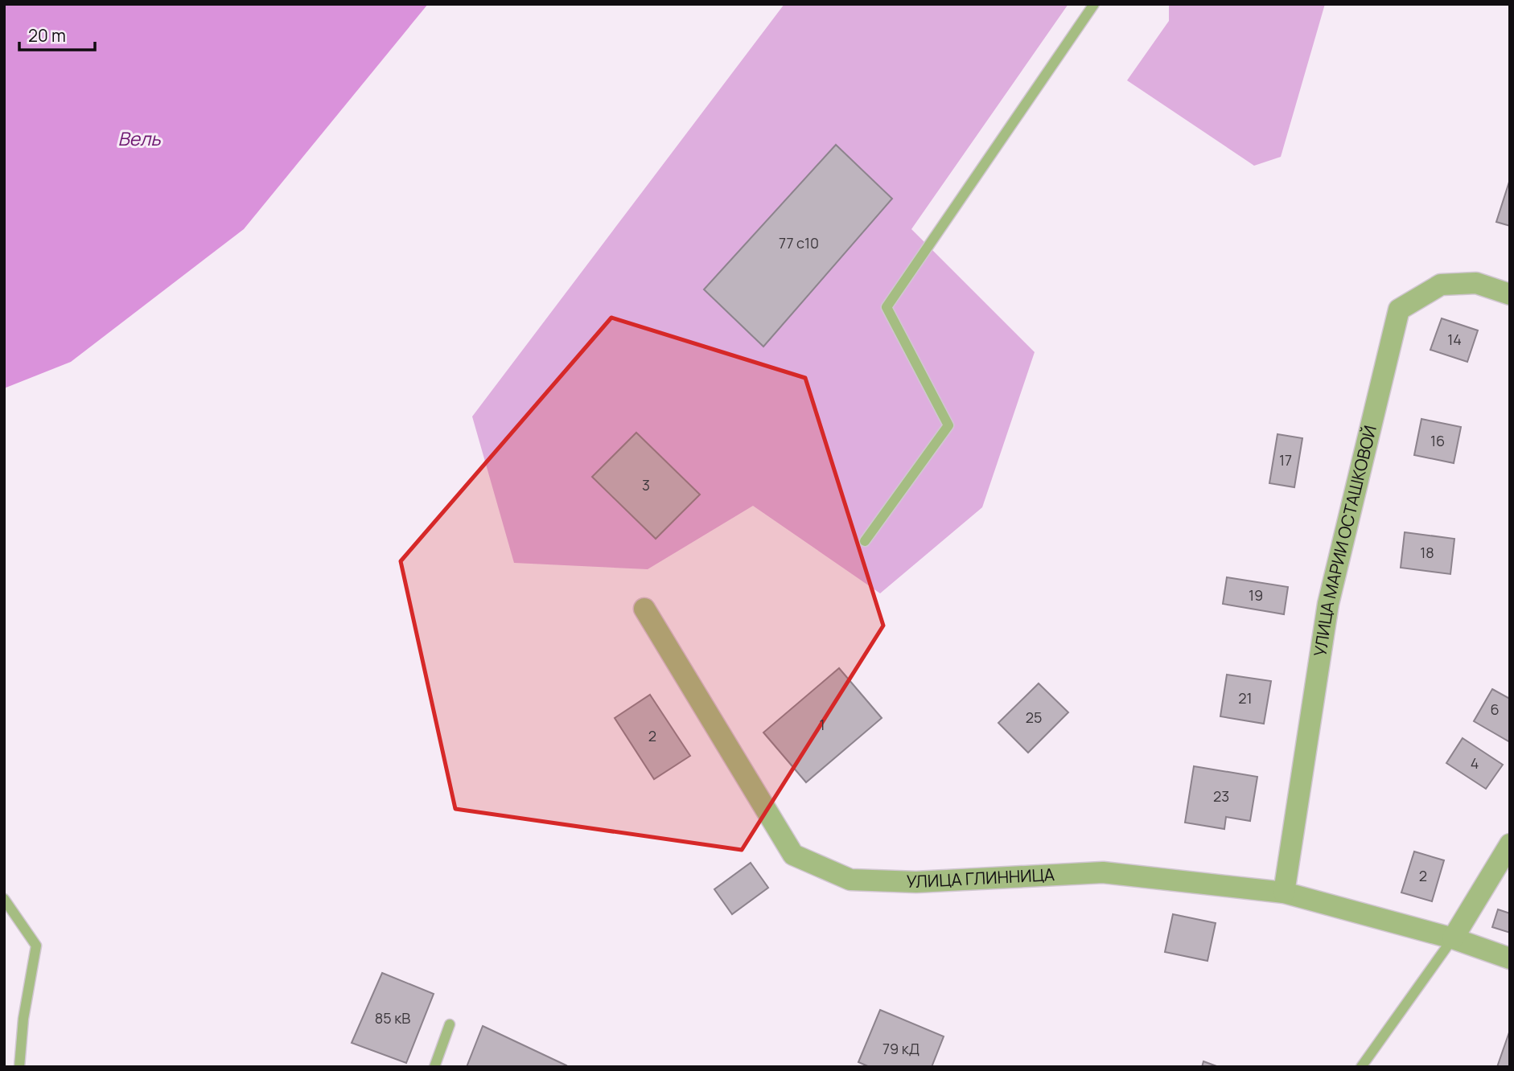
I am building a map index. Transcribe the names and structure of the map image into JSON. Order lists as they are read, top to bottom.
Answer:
{
  "streets": {
    "street": ["УЛИЦА МАРИИ ОСТАШКОВОЙ", "УЛИЦА ГЛИННИЦА"]
  },
  "crossings": [
    ["УЛИЦА МАРИИ ОСТАШКОВОЙ", "УЛИЦА ГЛИННИЦА"]
  ],
  "water": ["Вель"],
  "house_numbers": [
    "77 с10",
    "14",
    "16",
    "17",
    "3",
    "18",
    "19",
    "21",
    "6",
    "25",
    "1",
    "2",
    "4",
    "23",
    "2",
    "85 кВ",
    "79 кД"
  ],
  "scale_bar": "20 m"
}
